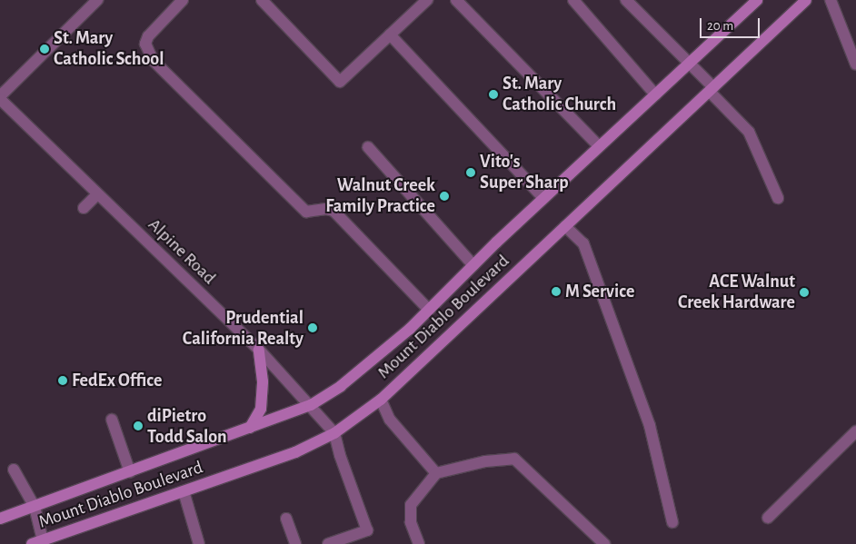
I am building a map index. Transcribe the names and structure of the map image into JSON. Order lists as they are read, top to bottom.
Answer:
{
  "streets": {
    "main road": ["Mount Diablo Boulevard"],
    "street": ["Alpine Road"]
  },
  "crossings": [
    ["Alpine Road", "Mount Diablo Boulevard"]
  ],
  "places": [
    "St. Mary Catholic School",
    "St. Mary Catholic Church",
    "Vito's Super Sharp",
    "Walnut Creek Family Practice",
    "M Service",
    "ACE Walnut Creek Hardware",
    "Prudential California Realty",
    "FedEx Office",
    "diPietro Todd Salon"
  ],
  "scale_bar": "20 m"
}
